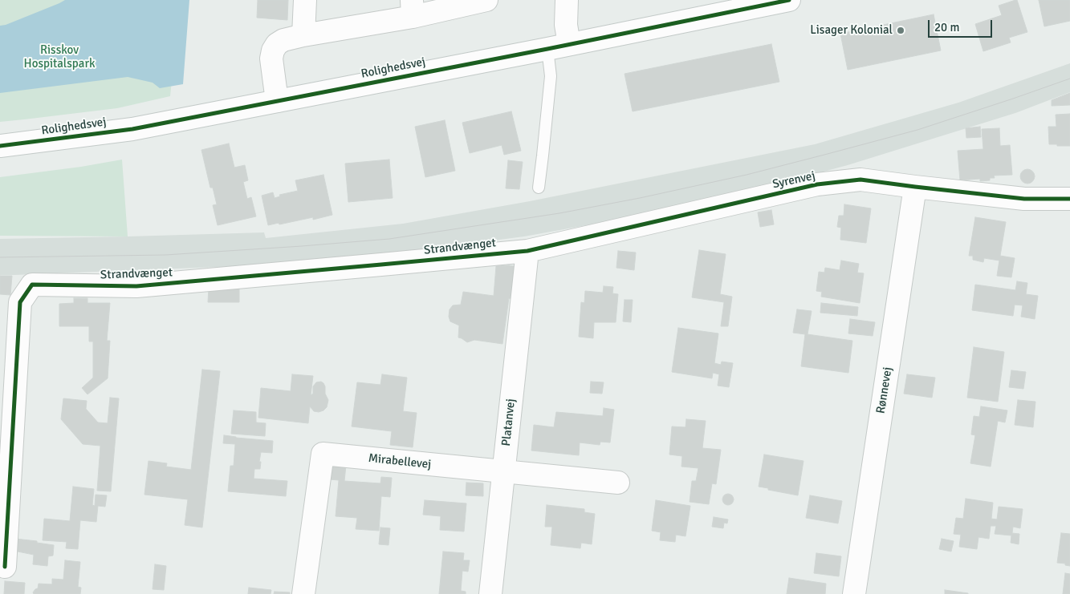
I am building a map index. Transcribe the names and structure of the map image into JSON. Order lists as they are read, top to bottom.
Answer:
{
  "streets": {
    "street": [
      "Rolighedsvej",
      "Syrenvej",
      "Strandvænget",
      "Rønnevej",
      "Platanvej",
      "Mirabellevej"
    ]
  },
  "crossings": [
    ["Syrenvej", "Strandvænget"],
    ["Syrenvej", "Rønnevej"],
    ["Syrenvej", "Platanvej"],
    ["Strandvænget", "Platanvej"],
    ["Platanvej", "Mirabellevej"]
  ],
  "parks": ["Risskov Hospitalspark"],
  "places": ["Lisager Kolonial"],
  "scale_bar": "20 m"
}
